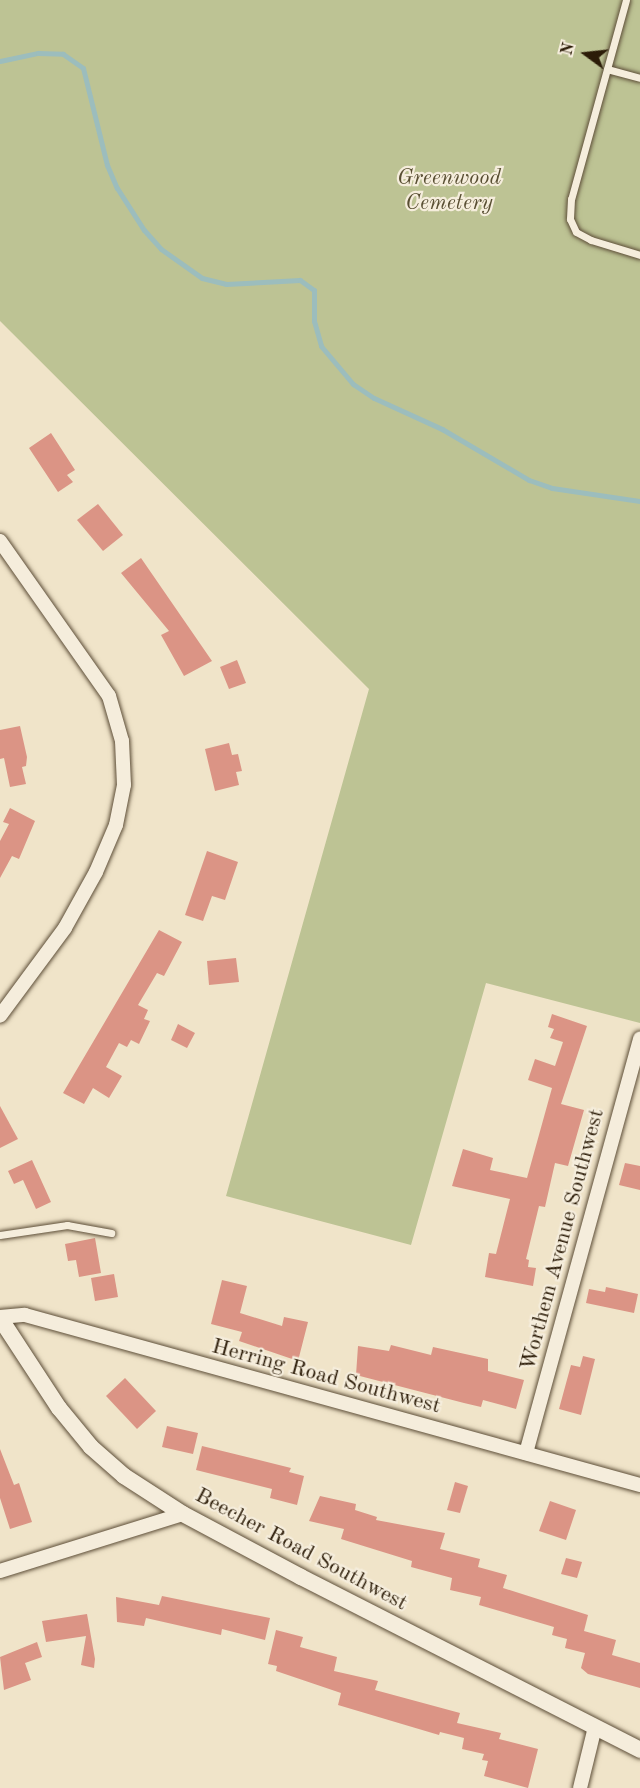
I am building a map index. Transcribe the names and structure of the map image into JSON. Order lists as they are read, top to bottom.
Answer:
{
  "streets": {
    "street": ["Worthem Avenue Southwest", "Herring Road Southwest", "Beecher Road Southwest"]
  },
  "crossings": [
    ["Worthem Avenue Southwest", "Herring Road Southwest"],
    ["Herring Road Southwest", "Beecher Road Southwest"]
  ],
  "parks": ["Greenwood Cemetery"],
  "north": "left"
}
